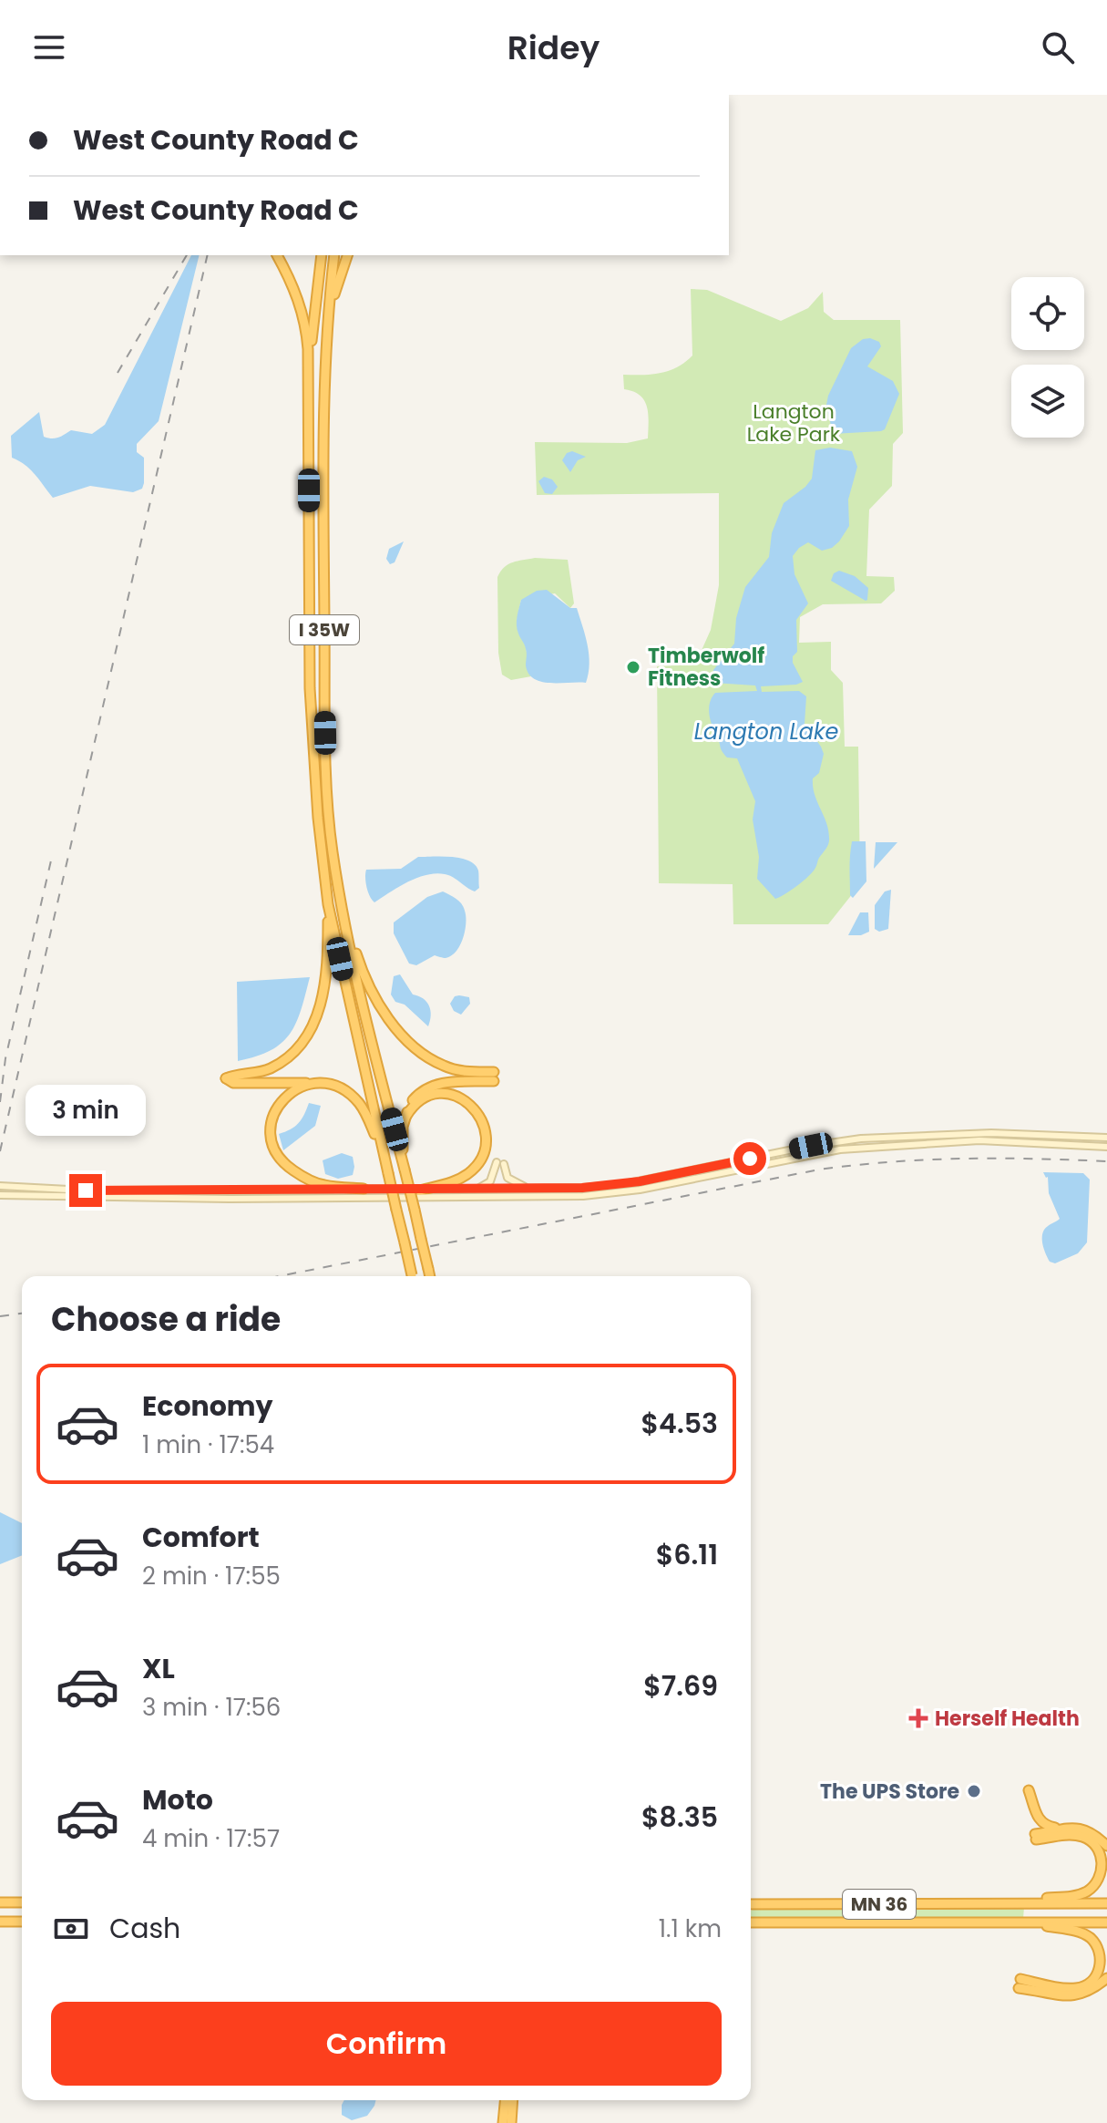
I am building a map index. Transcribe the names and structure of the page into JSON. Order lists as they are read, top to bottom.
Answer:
{
  "streets": {
    "highway": ["I 35W", "MN 36"]
  },
  "water": ["Langton Lake"],
  "parks": ["Langton Lake Park"],
  "places": {
    "other": ["Timberwolf Fitness", "The UPS Store"],
    "health": ["Herself Health"]
  },
  "page": {
    "header": "Ridey",
    "banner": ["West County Road C", "West County Road C"],
    "bubble": "3 min",
    "heading": "Choose a ride",
    "list": [
      {
        "name": "Economy",
        "note": "1 min · 17:54",
        "value": "$4.53"
      },
      {
        "name": "Comfort",
        "note": "2 min · 17:55",
        "value": "$6.11"
      },
      {
        "name": "XL",
        "note": "3 min · 17:56",
        "value": "$7.69"
      },
      {
        "name": "Moto",
        "note": "4 min · 17:57",
        "value": "$8.35"
      }
    ],
    "pay": ["Cash", "1.1 km"],
    "buttons": "Confirm"
  }
}
